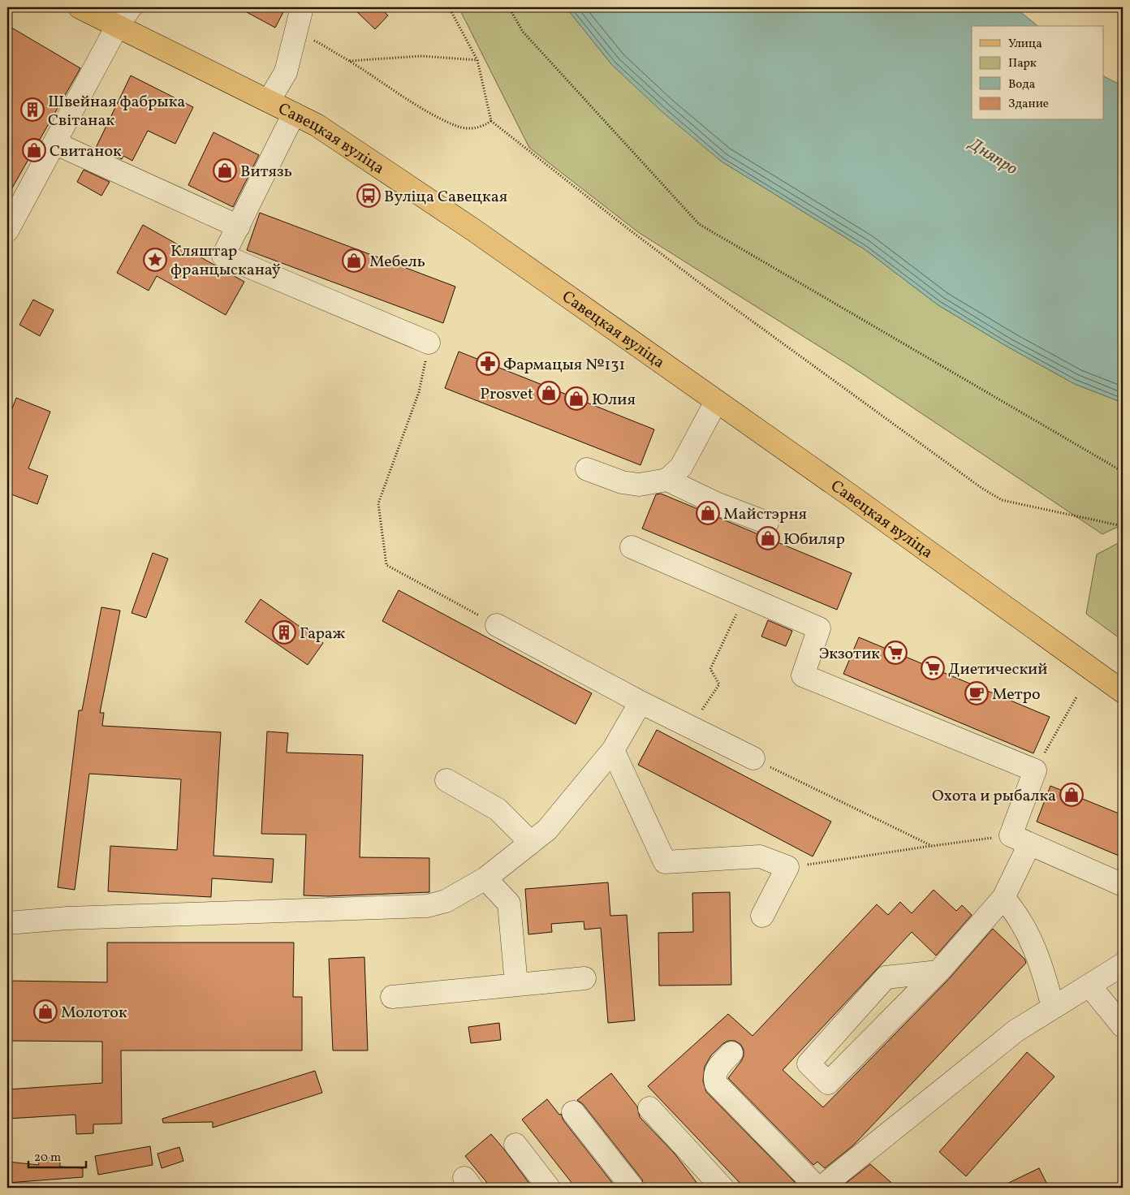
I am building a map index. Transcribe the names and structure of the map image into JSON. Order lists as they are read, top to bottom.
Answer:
{
  "streets": {
    "main road": ["Савецкая вуліца"]
  },
  "water": ["Дняпро"],
  "places": {
    "building": ["Швейная фабрыка Світанак", "Гараж"],
    "shop": [
      "Свитанок",
      "Витязь",
      "Мебель",
      "Prosvet",
      "Юлия",
      "Майстэрня",
      "Юбиляр",
      "Охота и рыбалка",
      "Молоток"
    ],
    "bus stop": ["Вуліца Савецкая"],
    "place": ["Кляштар францысканаў"],
    "pharmacy": ["Фармацыя №131"],
    "supermarket": ["Экзотик", "Диетический"],
    "cafe": ["Метро"]
  },
  "legend": [
    "Улица",
    "Парк",
    "Вода",
    "Здание"
  ],
  "scale_bar": "20 m"
}
